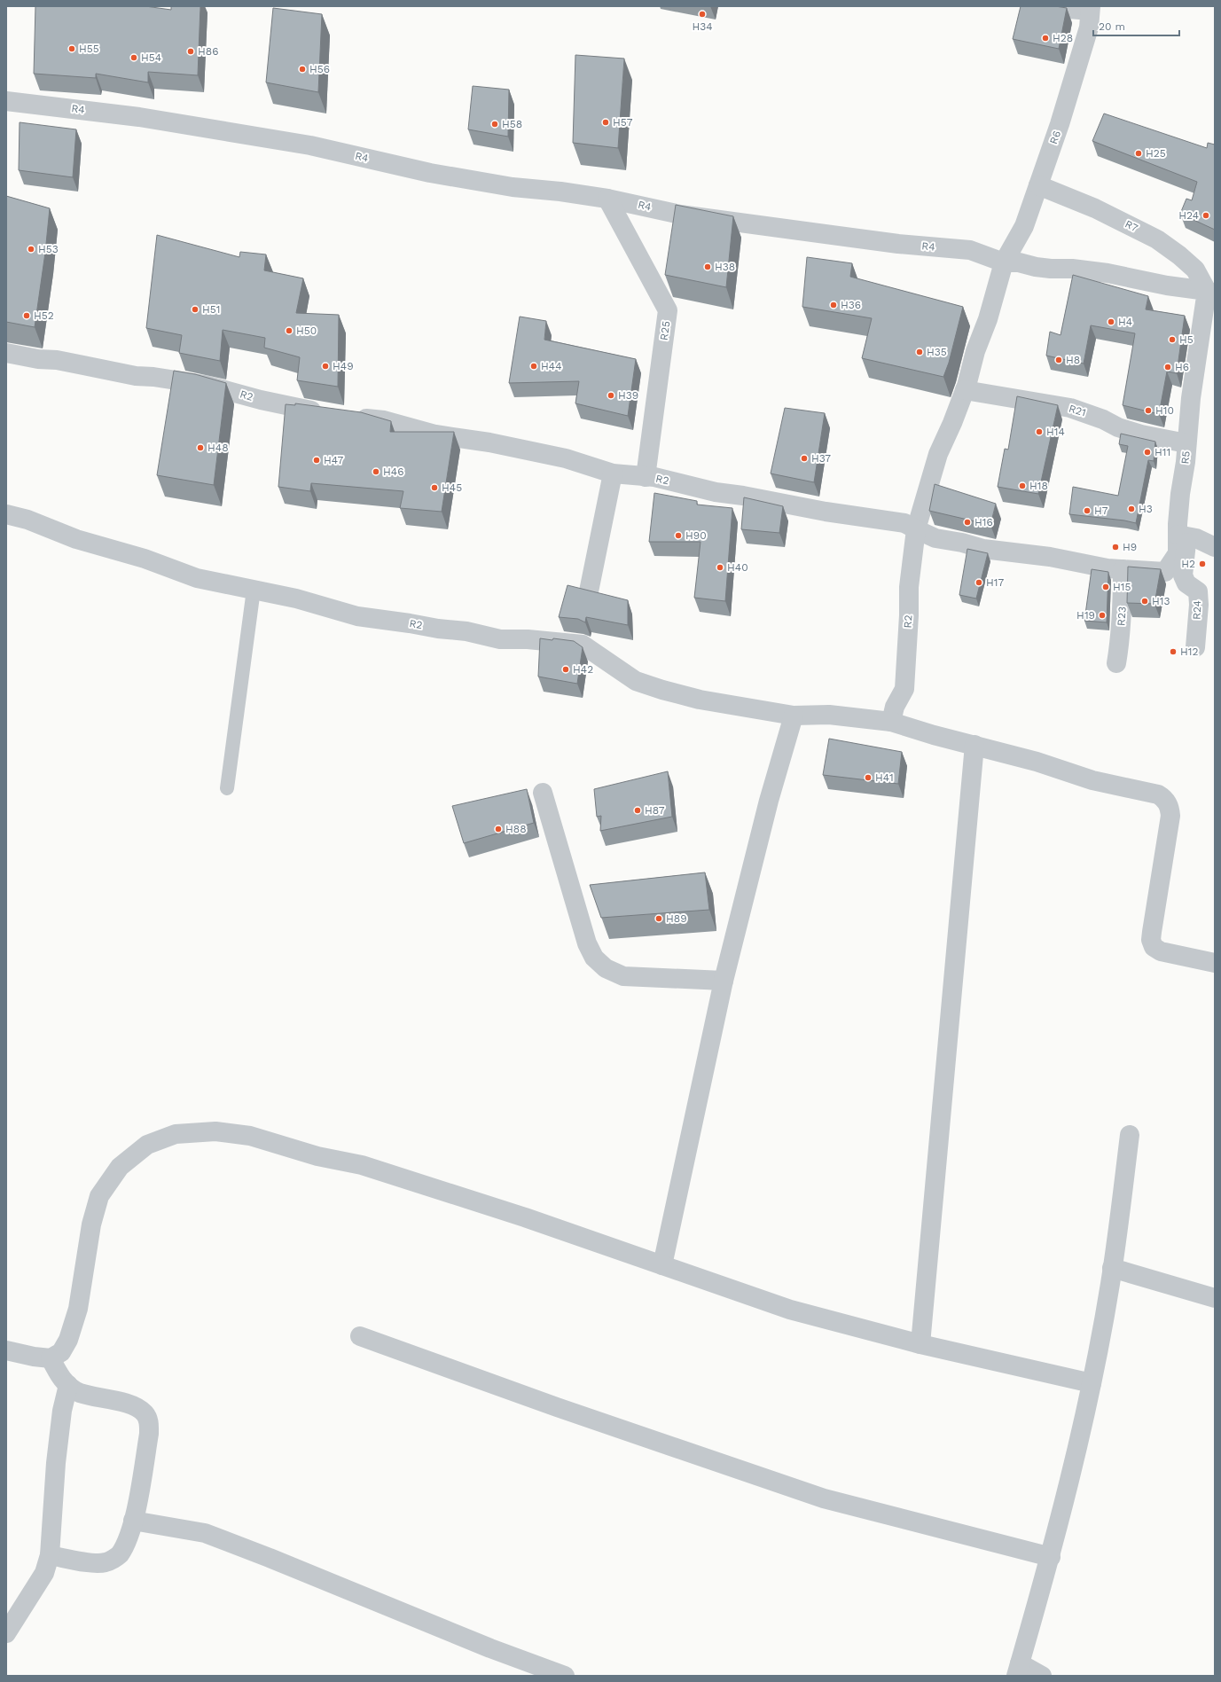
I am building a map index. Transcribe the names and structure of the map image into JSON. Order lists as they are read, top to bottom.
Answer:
{
  "streets": {
    "street": [
      "R4",
      "R6",
      "R7",
      "R25",
      "R2",
      "R21",
      "R5",
      "R24",
      "R23"
    ]
  },
  "crossings": [
    ["R4", "R6"],
    ["R4", "R25"],
    ["R6", "R7"],
    ["R7", "R5"],
    ["R25", "R2"],
    ["R21", "R5"],
    ["R5", "R24"]
  ],
  "places": [
    "H34",
    "H28",
    "H55",
    "H86",
    "H54",
    "H56",
    "H57",
    "H58",
    "H25",
    "H24",
    "H53",
    "H38",
    "H36",
    "H51",
    "H52",
    "H4",
    "H50",
    "H5",
    "H35",
    "H8",
    "H49",
    "H44",
    "H6",
    "H39",
    "H10",
    "H14",
    "H48",
    "H11",
    "H37",
    "H47",
    "H46",
    "H18",
    "H45",
    "H3",
    "H7",
    "H16",
    "H90",
    "H9",
    "H2",
    "H40",
    "H17",
    "H15",
    "H13",
    "H19",
    "H12",
    "H42",
    "H41",
    "H87",
    "H88",
    "H89"
  ],
  "scale_bar": "20 m"
}
